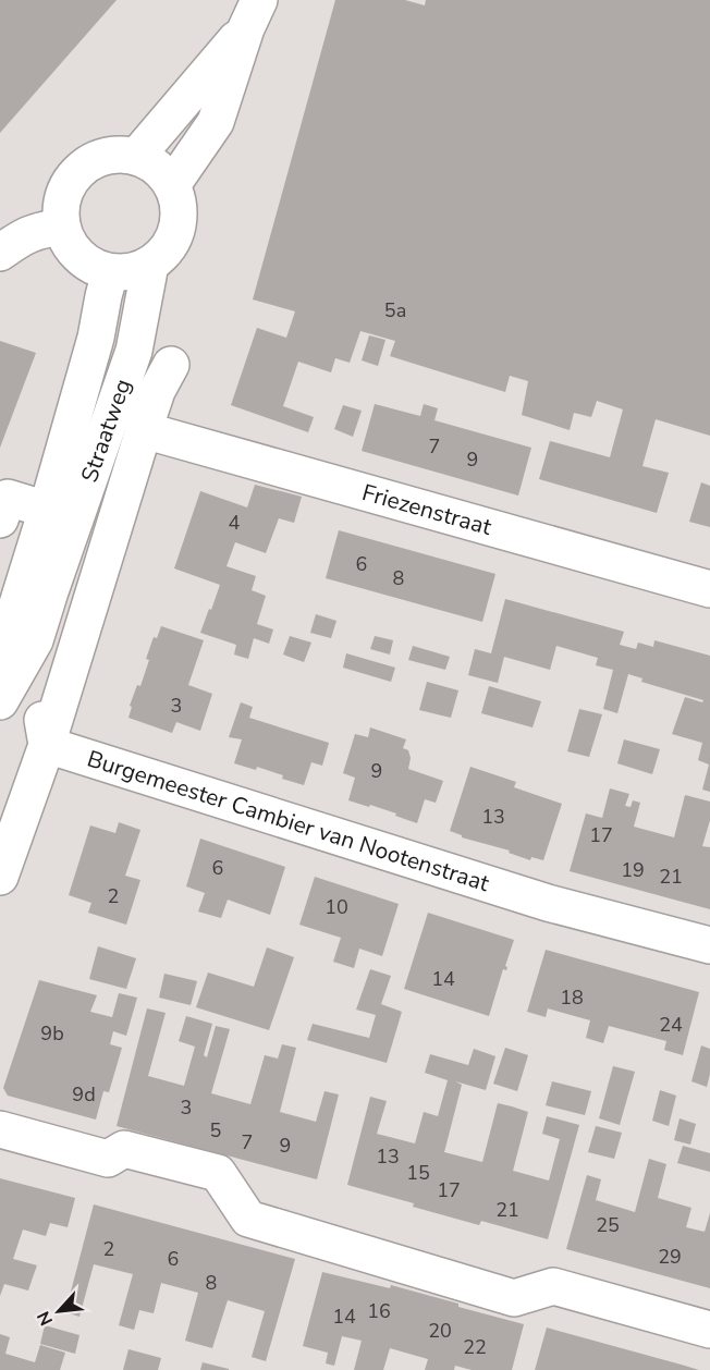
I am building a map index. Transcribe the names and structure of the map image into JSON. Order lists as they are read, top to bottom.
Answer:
{
  "streets": {
    "street": ["Straatweg", "Friezenstraat", "Burgemeester Cambier van Nootenstraat"]
  },
  "house_numbers": [
    "5a",
    "7",
    "9",
    "4",
    "6",
    "8",
    "3",
    "9",
    "13",
    "17",
    "6",
    "19",
    "21",
    "2",
    "10",
    "14",
    "18",
    "24",
    "9b",
    "9d",
    "3",
    "5",
    "7",
    "9",
    "13",
    "15",
    "17",
    "21",
    "25",
    "2",
    "29",
    "6",
    "8",
    "16",
    "14",
    "20",
    "22"
  ],
  "north": "bottom left"
}
